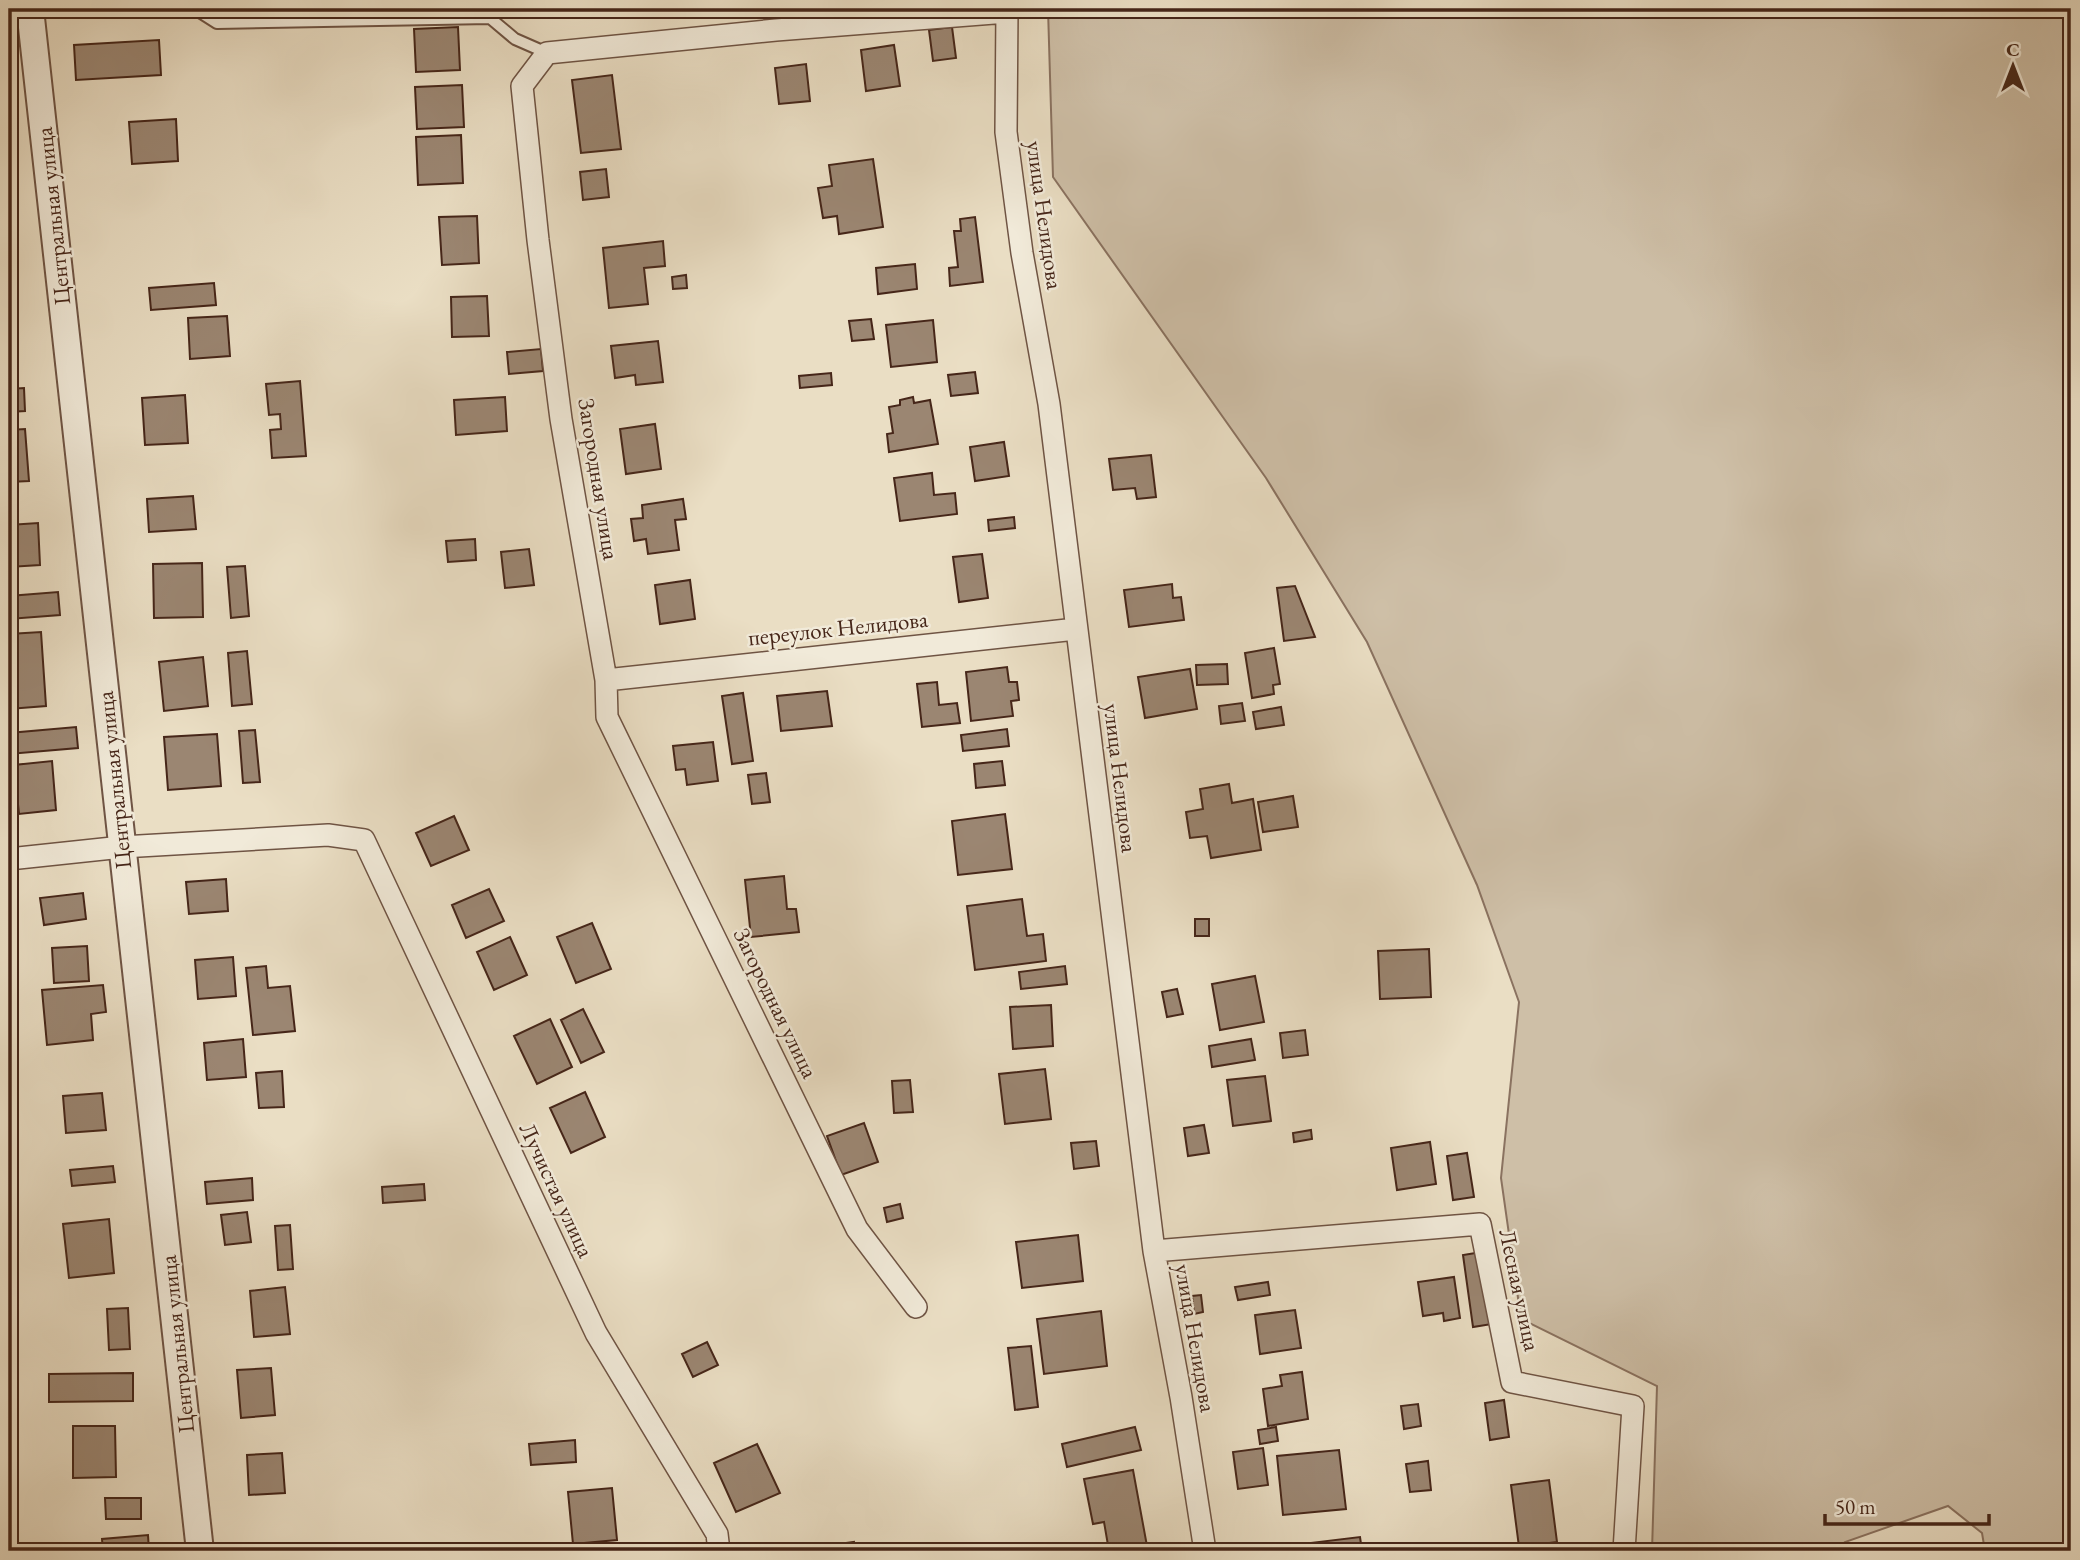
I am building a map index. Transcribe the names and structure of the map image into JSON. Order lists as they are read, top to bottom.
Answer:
{
  "streets": {
    "street": [
      "улица Нелидова",
      "Центральная улица",
      "Загородная улица",
      "переулок Нелидова",
      "Лучистая улица",
      "Лесная улица"
    ]
  },
  "crossings": [
    ["улица Нелидова", "переулок Нелидова"],
    ["улица Нелидова", "Лесная улица"],
    ["Центральная улица", "Лучистая улица"],
    ["Загородная улица", "переулок Нелидова"]
  ],
  "scale_bar": "50 m",
  "north": "top"
}
